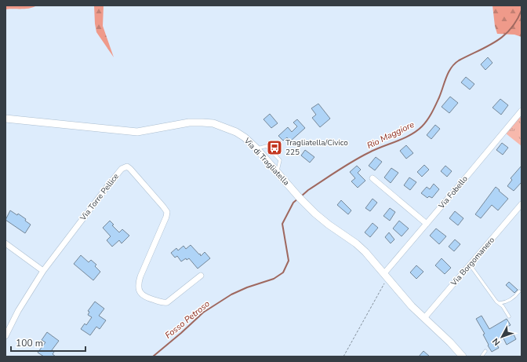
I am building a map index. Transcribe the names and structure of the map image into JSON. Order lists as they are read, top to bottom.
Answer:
{
  "streets": {
    "street": [
      "Via di Tragliatella",
      "Via Fobello",
      "Via Torre Pellice",
      "Via Borgomanero"
    ]
  },
  "crossings": [
    ["Via di Tragliatella", "Via Fobello"],
    ["Via di Tragliatella", "Via Borgomanero"]
  ],
  "water": ["Rio Maggiore", "Fosso Petroso"],
  "places": {
    "bus stop": ["Tragliatella/Civico 225"]
  },
  "scale_bar": "100 m",
  "north": "bottom left"
}
